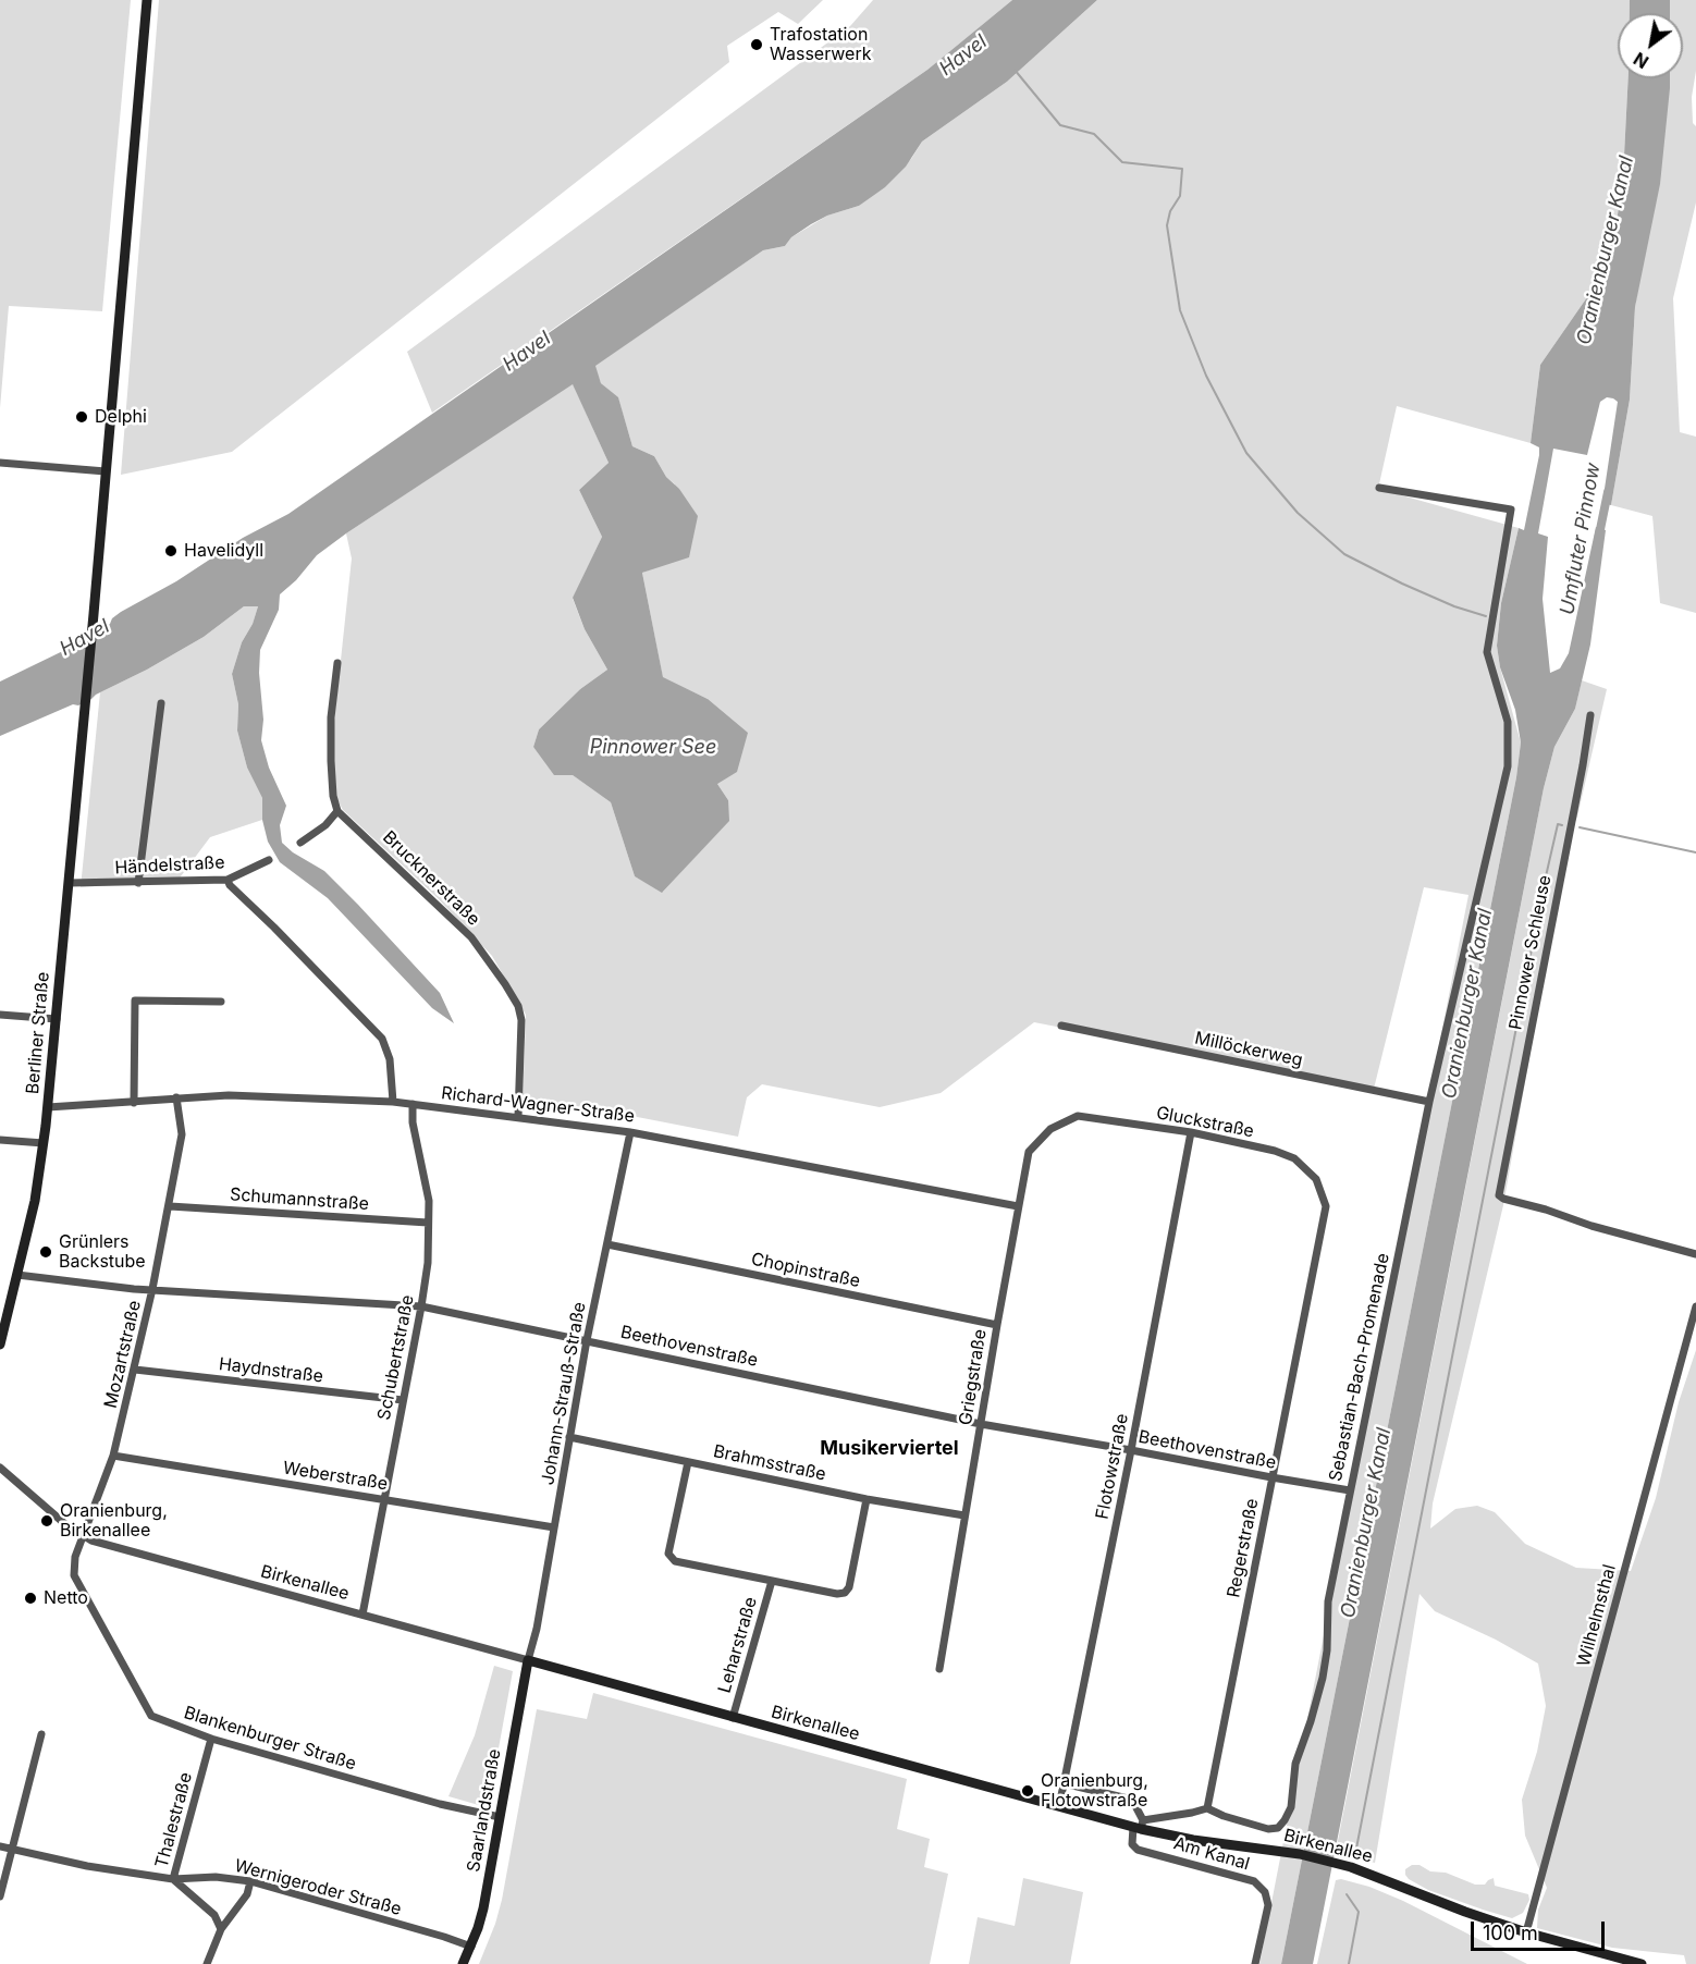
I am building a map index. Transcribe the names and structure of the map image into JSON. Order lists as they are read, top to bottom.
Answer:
{
  "streets": {
    "street": [
      "Händelstraße",
      "Brucknerstraße",
      "Pinnower Schleuse",
      "Berliner Straße",
      "Millöckerweg",
      "Richard-Wagner-Straße",
      "Gluckstraße",
      "Schumannstraße",
      "Chopinstraße",
      "Beethovenstraße",
      "Mozartstraße",
      "Schubertstraße",
      "Sebastian-Bach-Promenade",
      "Haydnstraße",
      "Griegstraße",
      "Johann-Strauß-Straße",
      "Brahmsstraße",
      "Flotowstraße",
      "Weberstraße",
      "Regerstraße",
      "Birkenallee",
      "Wilhelmsthal",
      "Leharstraße",
      "Blankenburger Straße",
      "Saarlandstraße",
      "Thalestraße",
      "Am Kanal",
      "Wernigeroder Straße"
    ]
  },
  "crossings": [
    ["Händelstraße", "Berliner Straße"],
    ["Brucknerstraße", "Richard-Wagner-Straße"],
    ["Berliner Straße", "Richard-Wagner-Straße"],
    ["Berliner Straße", "Beethovenstraße"],
    ["Millöckerweg", "Sebastian-Bach-Promenade"],
    ["Richard-Wagner-Straße", "Mozartstraße"],
    ["Richard-Wagner-Straße", "Schubertstraße"],
    ["Richard-Wagner-Straße", "Griegstraße"],
    ["Richard-Wagner-Straße", "Johann-Strauß-Straße"],
    ["Gluckstraße", "Griegstraße"],
    ["Gluckstraße", "Flotowstraße"],
    ["Gluckstraße", "Regerstraße"],
    ["Schumannstraße", "Mozartstraße"],
    ["Schumannstraße", "Schubertstraße"],
    ["Chopinstraße", "Griegstraße"],
    ["Chopinstraße", "Johann-Strauß-Straße"],
    ["Beethovenstraße", "Mozartstraße"],
    ["Beethovenstraße", "Schubertstraße"],
    ["Beethovenstraße", "Sebastian-Bach-Promenade"],
    ["Beethovenstraße", "Griegstraße"],
    ["Beethovenstraße", "Johann-Strauß-Straße"],
    ["Beethovenstraße", "Flotowstraße"],
    ["Beethovenstraße", "Regerstraße"],
    ["Mozartstraße", "Haydnstraße"],
    ["Mozartstraße", "Weberstraße"],
    ["Mozartstraße", "Birkenallee"],
    ["Mozartstraße", "Blankenburger Straße"],
    ["Schubertstraße", "Haydnstraße"],
    ["Schubertstraße", "Weberstraße"],
    ["Schubertstraße", "Birkenallee"],
    ["Sebastian-Bach-Promenade", "Regerstraße"],
    ["Griegstraße", "Brahmsstraße"],
    ["Johann-Strauß-Straße", "Brahmsstraße"],
    ["Johann-Strauß-Straße", "Weberstraße"],
    ["Johann-Strauß-Straße", "Birkenallee"],
    ["Johann-Strauß-Straße", "Saarlandstraße"],
    ["Flotowstraße", "Birkenallee"],
    ["Birkenallee", "Wilhelmsthal"],
    ["Birkenallee", "Leharstraße"],
    ["Birkenallee", "Blankenburger Straße"],
    ["Birkenallee", "Saarlandstraße"],
    ["Birkenallee", "Am Kanal"],
    ["Blankenburger Straße", "Saarlandstraße"],
    ["Blankenburger Straße", "Thalestraße"],
    ["Saarlandstraße", "Wernigeroder Straße"],
    ["Thalestraße", "Wernigeroder Straße"]
  ],
  "districts": ["Musikerviertel"],
  "water": [
    "Havel",
    "Oranienburger Kanal",
    "Umfluter Pinnow",
    "Pinnower See"
  ],
  "places": [
    "Trafostation Wasserwerk",
    "Delphi",
    "Havelidyll",
    "Grünlers Backstube",
    "Oranienburg, Birkenallee",
    "Netto",
    "Oranienburg, Flotowstraße"
  ],
  "scale_bar": "100 m",
  "north": "bottom left"
}
